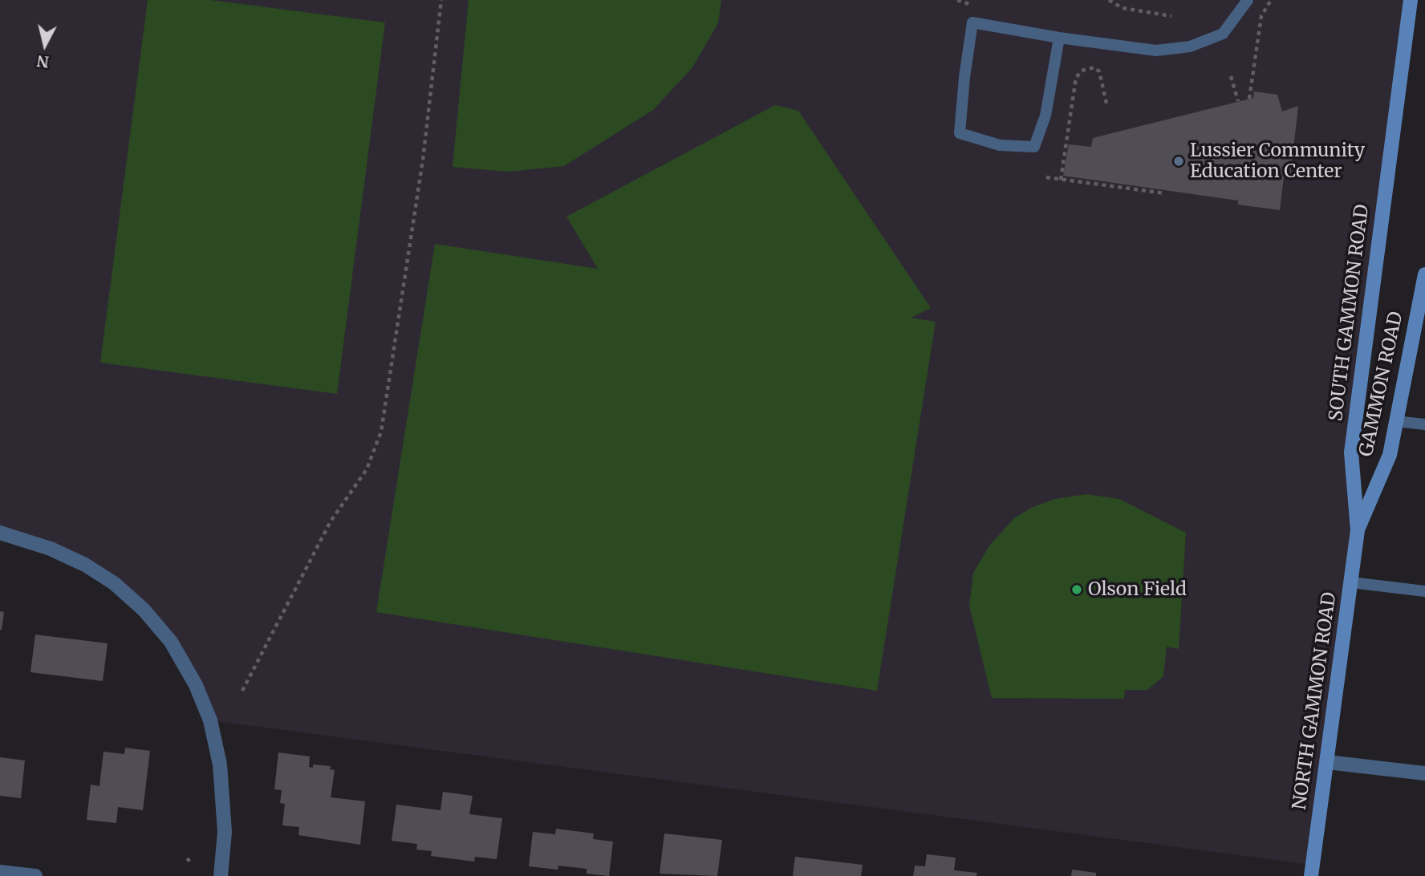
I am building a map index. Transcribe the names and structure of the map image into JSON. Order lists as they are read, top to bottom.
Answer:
{
  "streets": {
    "main road": ["SOUTH GAMMON ROAD", "GAMMON ROAD", "NORTH GAMMON ROAD"]
  },
  "crossings": [
    ["SOUTH GAMMON ROAD", "GAMMON ROAD"],
    ["SOUTH GAMMON ROAD", "NORTH GAMMON ROAD"],
    ["GAMMON ROAD", "NORTH GAMMON ROAD"]
  ],
  "places": ["Lussier Community Education Center", "Olson Field"],
  "north": "bottom"
}
